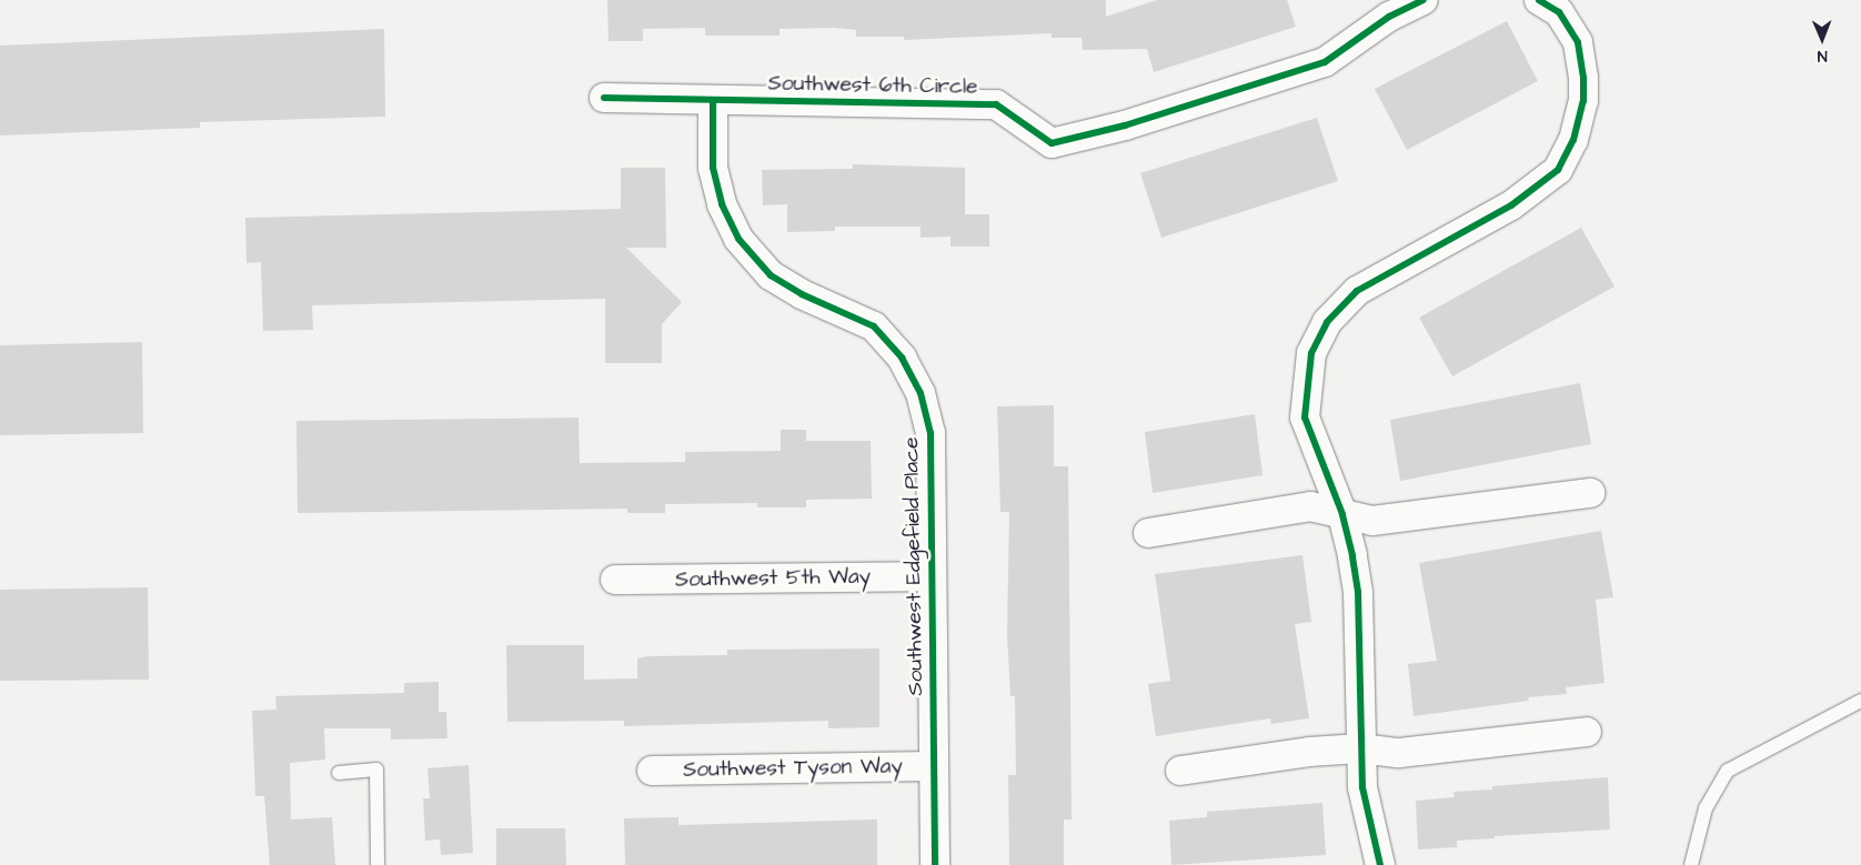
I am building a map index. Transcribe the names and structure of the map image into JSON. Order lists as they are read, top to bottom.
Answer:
{
  "streets": {
    "street": [
      "Southwest 6th Circle",
      "Southwest Edgefield Place",
      "Southwest 5th Way",
      "Southwest Tyson Way"
    ]
  },
  "crossings": [
    ["Southwest 6th Circle", "Southwest Edgefield Place"],
    ["Southwest Edgefield Place", "Southwest 5th Way"],
    ["Southwest Edgefield Place", "Southwest Tyson Way"]
  ],
  "north": "bottom"
}
